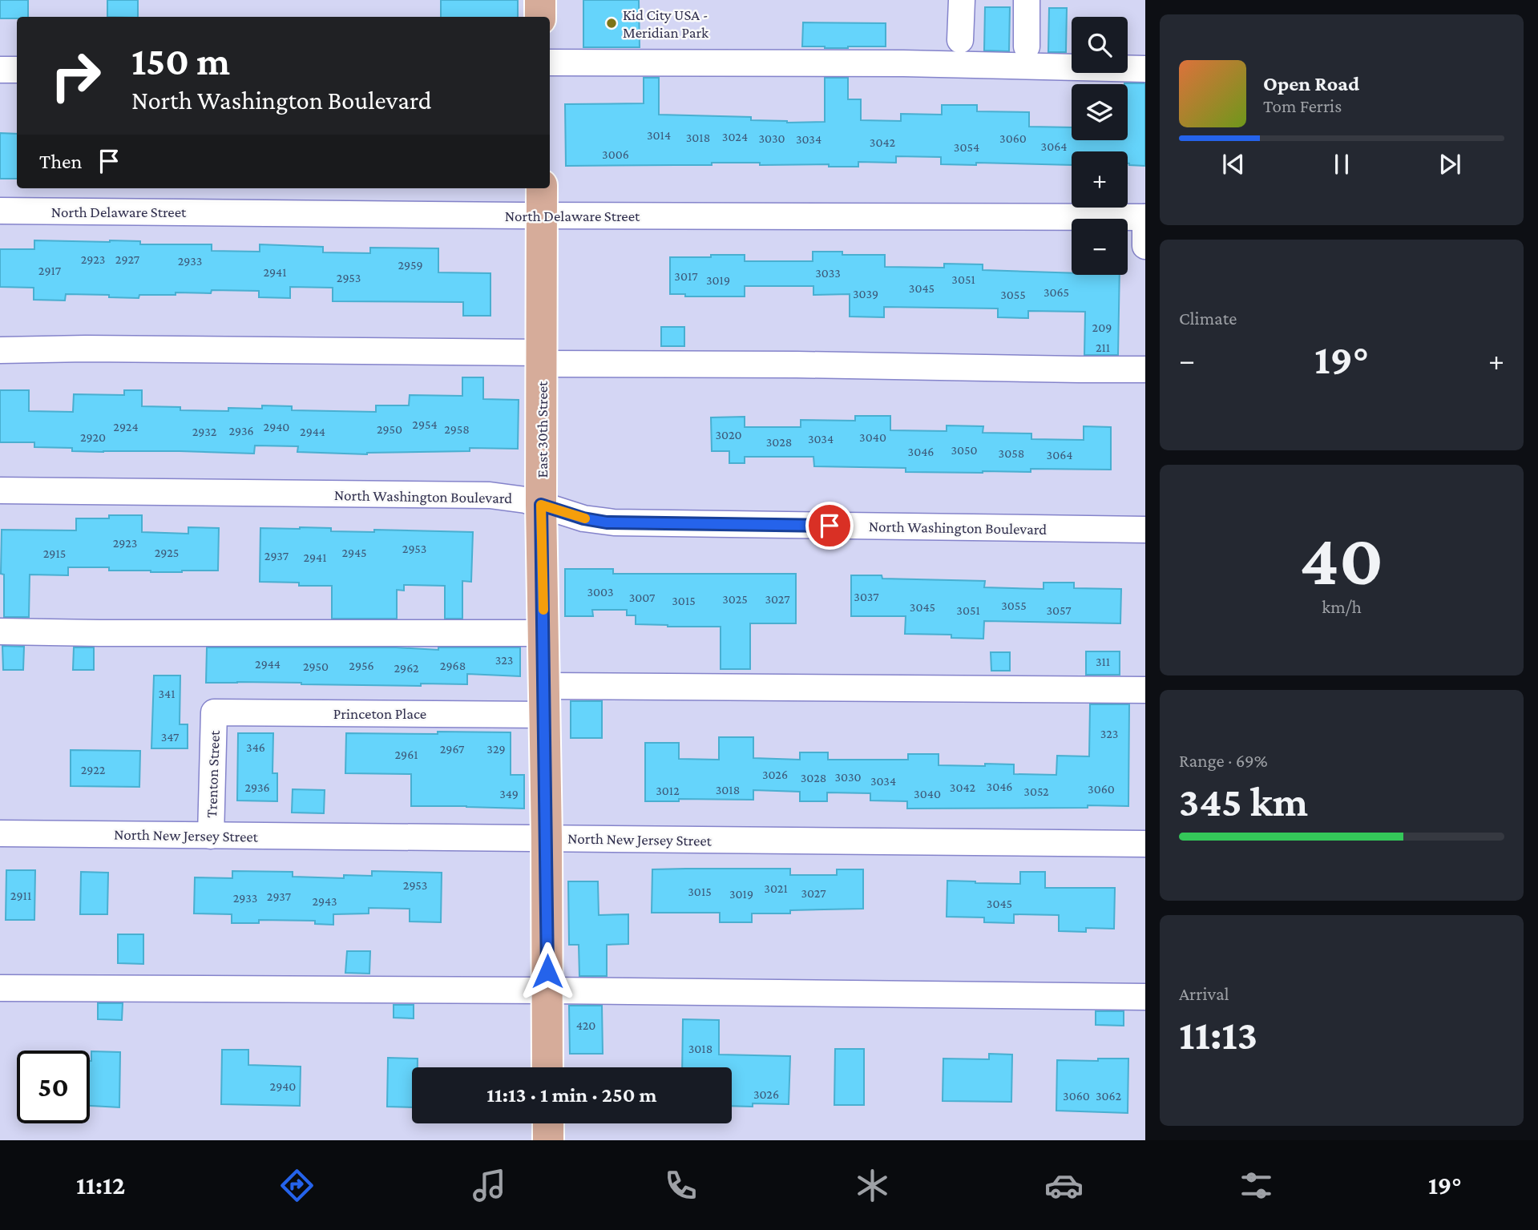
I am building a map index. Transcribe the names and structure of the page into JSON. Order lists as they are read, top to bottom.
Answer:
{
  "streets": {
    "main road": ["East 30th Street"],
    "street": [
      "North Delaware Street",
      "North Washington Boulevard",
      "Princeton Place",
      "Trenton Street",
      "North New Jersey Street"
    ]
  },
  "crossings": [
    ["North Delaware Street", "East 30th Street"],
    ["East 30th Street", "North Washington Boulevard"],
    ["East 30th Street", "Princeton Place"],
    ["East 30th Street", "North New Jersey Street"],
    ["Princeton Place", "Trenton Street"],
    ["Trenton Street", "North New Jersey Street"]
  ],
  "places": ["Kid City USA - Meridian Park"],
  "house_numbers": [
    "3014",
    "3024",
    "3018",
    "3030",
    "3060",
    "3034",
    "3042",
    "3064",
    "3054",
    "3006",
    "2923",
    "2927",
    "2933",
    "2959",
    "2917",
    "2941",
    "3033",
    "3017",
    "2953",
    "3051",
    "3019",
    "3045",
    "3065",
    "3039",
    "3055",
    "209",
    "211",
    "2954",
    "2924",
    "2940",
    "2950",
    "2958",
    "2936",
    "2932",
    "2944",
    "3020",
    "2920",
    "3040",
    "3034",
    "3028",
    "3050",
    "3046",
    "3058",
    "3064",
    "2923",
    "2953",
    "2925",
    "2945",
    "2915",
    "2937",
    "2941",
    "3003",
    "3037",
    "3007",
    "3025",
    "3027",
    "3015",
    "3055",
    "3045",
    "3051",
    "3057",
    "323",
    "311",
    "2944",
    "2956",
    "2968",
    "2950",
    "2962",
    "341",
    "323",
    "347",
    "346",
    "2967",
    "329",
    "2961",
    "2922",
    "3026",
    "3030",
    "3028",
    "3034",
    "3046",
    "2936",
    "3042",
    "3060",
    "3018",
    "3012",
    "3052",
    "349",
    "3040",
    "2953",
    "3021",
    "3015",
    "3027",
    "3019",
    "2911",
    "2937",
    "2933",
    "2943",
    "3045",
    "420",
    "3018",
    "2940",
    "3026",
    "3060",
    "3062"
  ],
  "page": {
    "map_buttons": ["+", "−"],
    "turn": ["150 m", "North Washington Boulevard"],
    "song": ["Open Road", "Tom Ferris"],
    "then": "Then",
    "tile": [
      "Climate",
      ["40", "km/h"],
      ["Range · 69%", "345 km"],
      ["Arrival", "11:13"]
    ],
    "heat": ["−", "19°", "+"],
    "limit": "50",
    "trip": "11:13 · 1 min · 250 m",
    "tabs": ["11:12", "19°"]
  }
}
